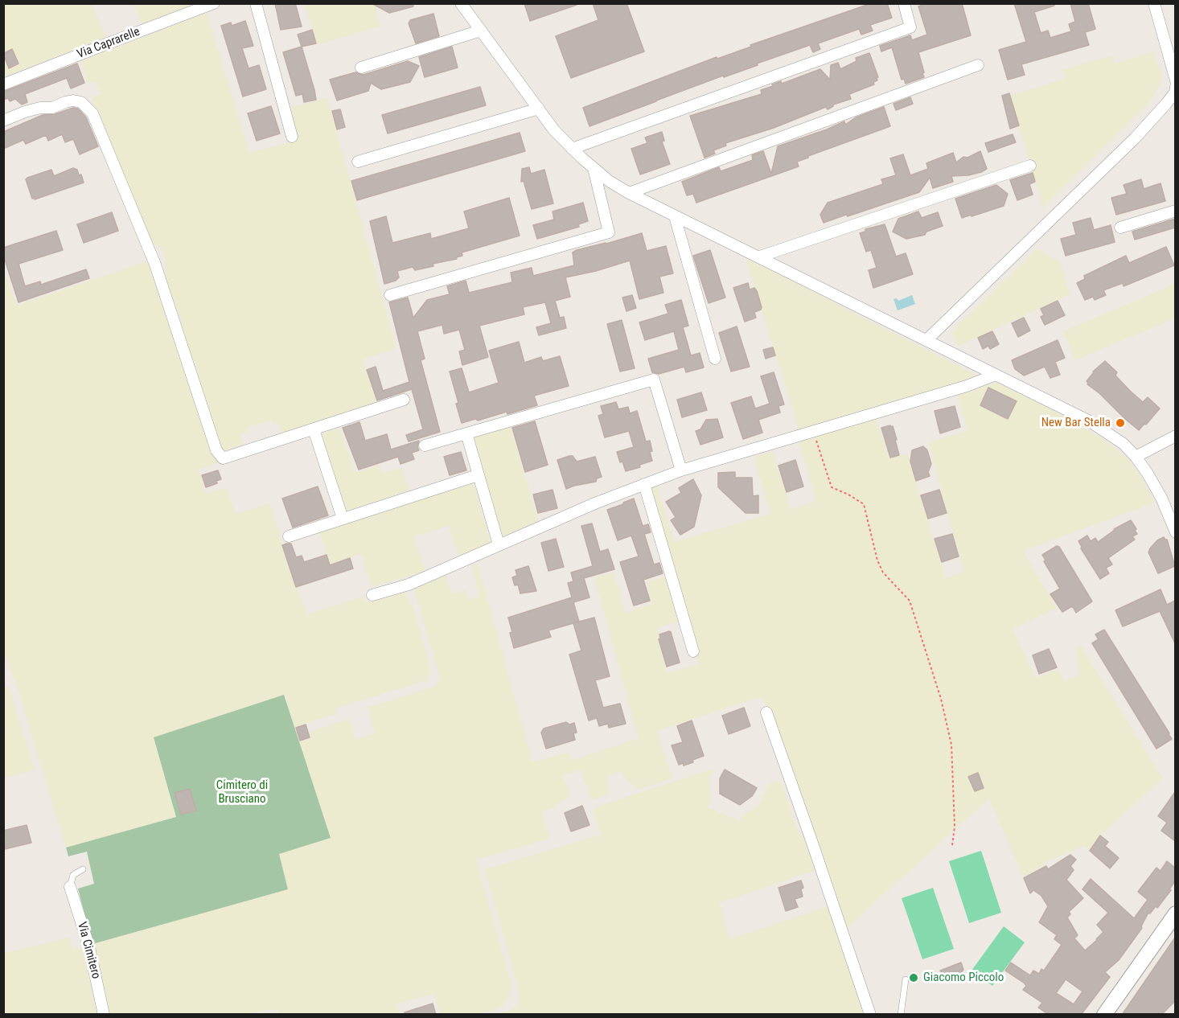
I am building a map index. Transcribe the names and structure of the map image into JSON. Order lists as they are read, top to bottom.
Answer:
{
  "streets": {
    "street": ["Via Caprarelle", "Via Cimitero"]
  },
  "parks": ["Cimitero di Brusciano"],
  "places": ["New Bar Stella", "Giacomo Piccolo"]
}
